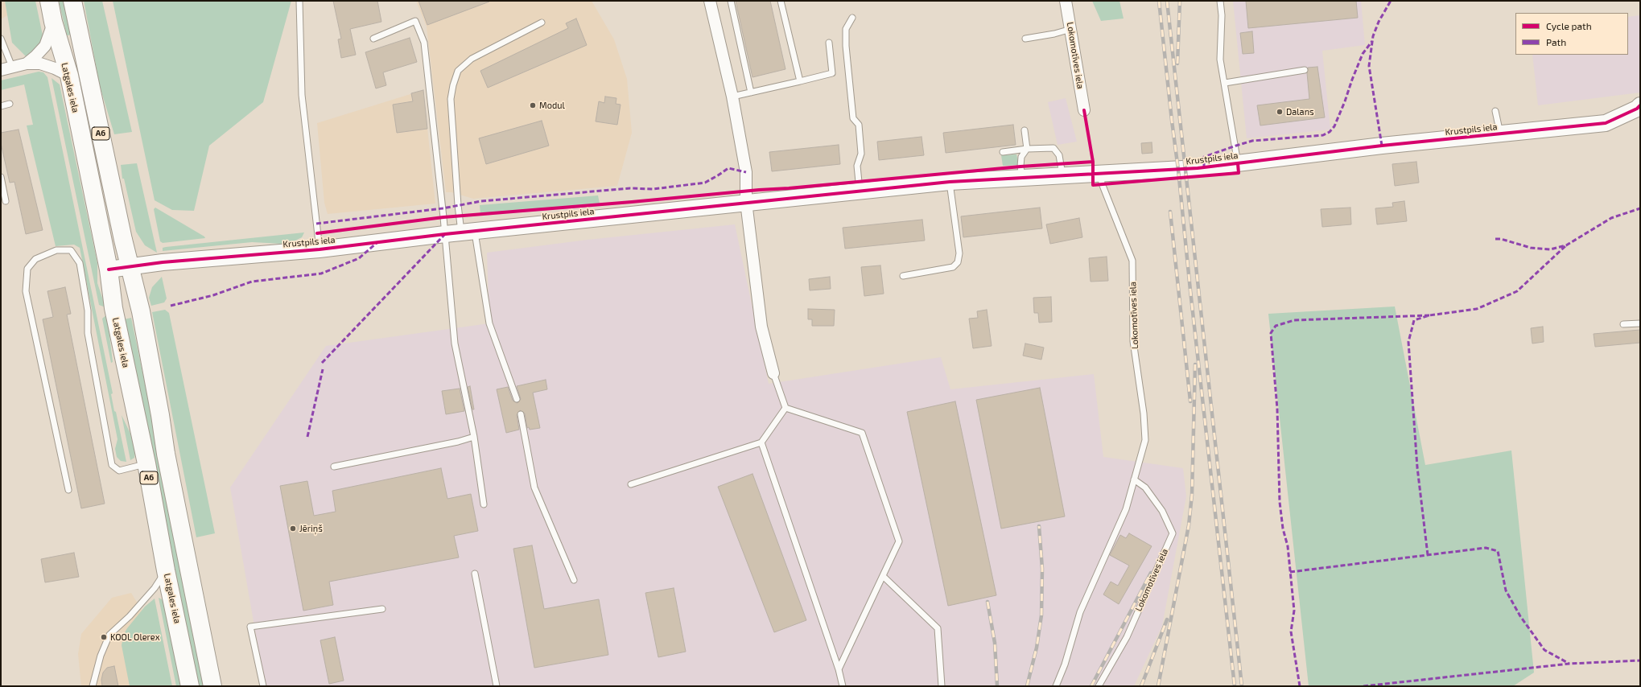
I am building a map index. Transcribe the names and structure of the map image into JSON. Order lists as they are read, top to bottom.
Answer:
{
  "streets": {
    "highway": ["Latgales iela", "A6"],
    "street": ["Lokomotīves iela", "Krustpils iela"]
  },
  "crossings": [
    ["Lokomotīves iela", "Krustpils iela"],
    ["Latgales iela", "Krustpils iela"],
    ["Krustpils iela", "A6"]
  ],
  "places": [
    "Modul",
    "Dalans",
    "Jēriņš",
    "KOOL Olerex"
  ],
  "legend": ["Cycle path", "Path"]
}
